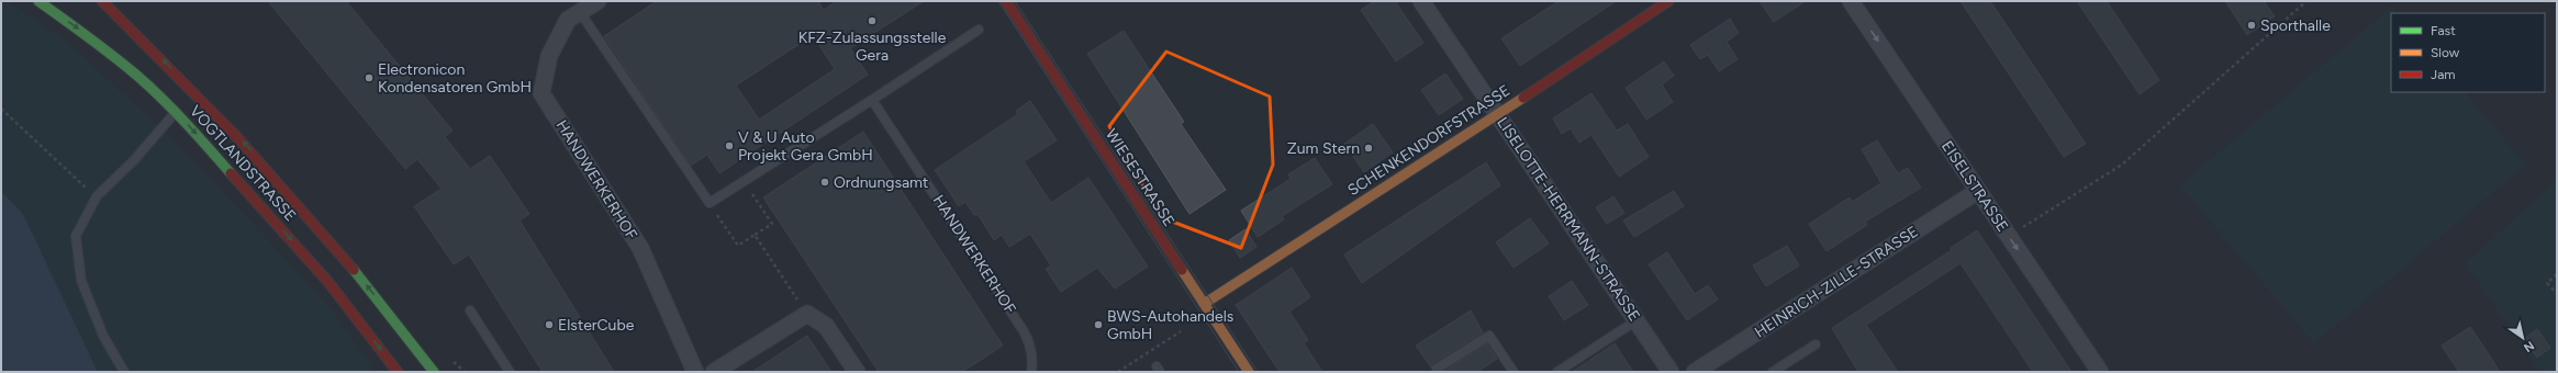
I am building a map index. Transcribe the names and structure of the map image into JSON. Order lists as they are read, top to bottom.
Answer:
{
  "streets": {
    "main road": ["SCHENKENDORFSTRASSE", "VOGTLANDSTRASSE", "WIESESTRASSE"],
    "street": [
      "HANDWERKERHOF",
      "EISELSTRASSE",
      "LISELOTTE-HERRMANN-STRASSE",
      "HEINRICH-ZILLE-STRASSE"
    ]
  },
  "crossings": [
    ["SCHENKENDORFSTRASSE", "WIESESTRASSE"],
    ["SCHENKENDORFSTRASSE", "LISELOTTE-HERRMANN-STRASSE"],
    ["EISELSTRASSE", "HEINRICH-ZILLE-STRASSE"]
  ],
  "one_way": ["EISELSTRASSE"],
  "places": [
    "KFZ-Zulassungsstelle Gera",
    "Sporthalle",
    "Electronicon Kondensatoren GmbH",
    "V & U Auto Projekt Gera GmbH",
    "Zum Stern",
    "Ordnungsamt",
    "ElsterCube",
    "BWS-Autohandels GmbH"
  ],
  "legend": ["Fast", "Slow", "Jam"],
  "north": "bottom right"
}
